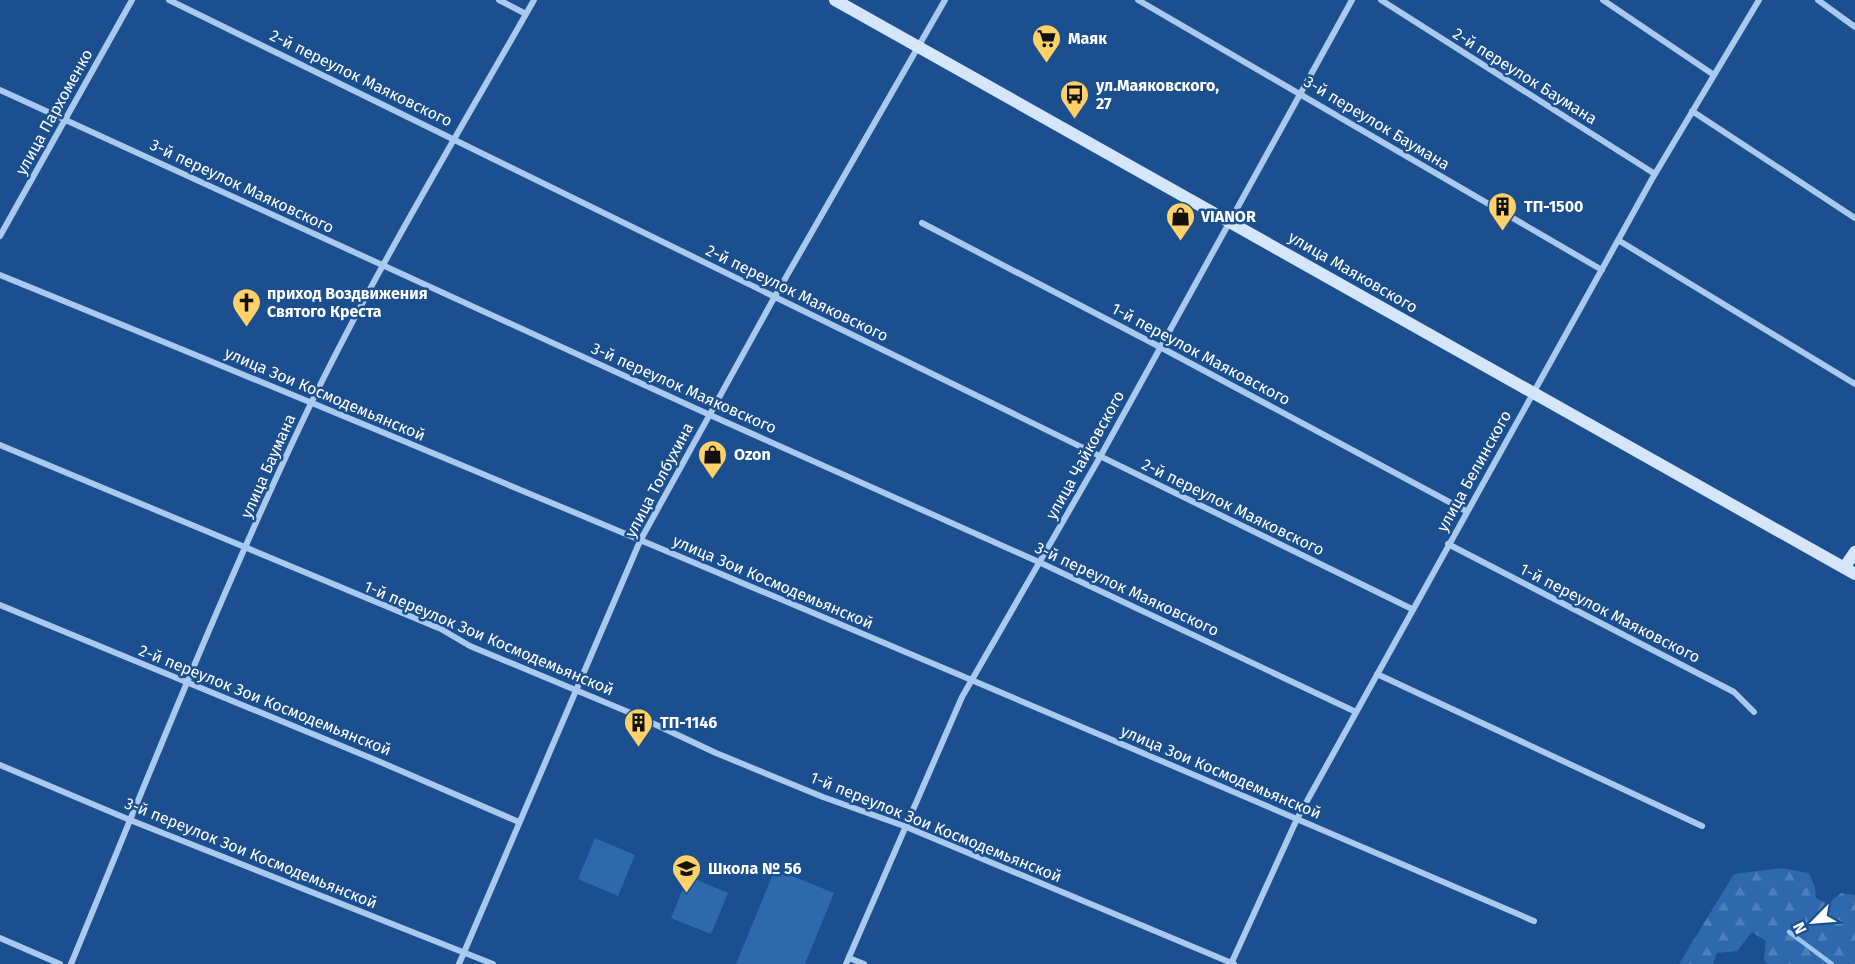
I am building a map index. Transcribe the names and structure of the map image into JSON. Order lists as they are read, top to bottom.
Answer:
{
  "streets": {
    "street": [
      "2-й переулок Баумана",
      "2-й переулок Маяковского",
      "улица Пархоменко",
      "3-й переулок Баумана",
      "3-й переулок Маяковского",
      "улица Маяковского",
      "1-й переулок Маяковского",
      "улица Зои Космодемьянской",
      "улица Чайковского",
      "улица Баумана",
      "улица Белинского",
      "улица Толбухина",
      "1-й переулок Зои Космодемьянской",
      "2-й переулок Зои Космодемьянской",
      "3-й переулок Зои Космодемьянской"
    ]
  },
  "crossings": [
    ["2-й переулок Баумана", "улица Белинского"],
    ["2-й переулок Маяковского", "улица Чайковского"],
    ["2-й переулок Маяковского", "улица Баумана"],
    ["2-й переулок Маяковского", "улица Белинского"],
    ["2-й переулок Маяковского", "улица Толбухина"],
    ["улица Пархоменко", "3-й переулок Маяковского"],
    ["3-й переулок Баумана", "улица Чайковского"],
    ["3-й переулок Баумана", "улица Белинского"],
    ["3-й переулок Маяковского", "улица Чайковского"],
    ["3-й переулок Маяковского", "улица Баумана"],
    ["3-й переулок Маяковского", "улица Белинского"],
    ["3-й переулок Маяковского", "улица Толбухина"],
    ["улица Маяковского", "улица Чайковского"],
    ["улица Маяковского", "улица Белинского"],
    ["улица Маяковского", "улица Толбухина"],
    ["1-й переулок Маяковского", "улица Чайковского"],
    ["1-й переулок Маяковского", "улица Белинского"],
    ["улица Зои Космодемьянской", "улица Чайковского"],
    ["улица Зои Космодемьянской", "улица Баумана"],
    ["улица Зои Космодемьянской", "улица Белинского"],
    ["улица Зои Космодемьянской", "улица Толбухина"],
    ["улица Чайковского", "1-й переулок Зои Космодемьянской"],
    ["улица Баумана", "1-й переулок Зои Космодемьянской"],
    ["улица Баумана", "2-й переулок Зои Космодемьянской"],
    ["улица Баумана", "3-й переулок Зои Космодемьянской"],
    ["улица Белинского", "1-й переулок Зои Космодемьянской"],
    ["улица Толбухина", "1-й переулок Зои Космодемьянской"],
    ["улица Толбухина", "2-й переулок Зои Космодемьянской"],
    ["улица Толбухина", "3-й переулок Зои Космодемьянской"]
  ],
  "places": {
    "supermarket": ["Маяк"],
    "bus stop": ["ул.Маяковского, 27"],
    "building": ["ТП-1500", "ТП-1146"],
    "shop": ["VIANOR", "Ozon"],
    "church": ["приход Воздвижения Святого Креста"],
    "school or university": ["Школа № 56"]
  },
  "north": "bottom left"
}
